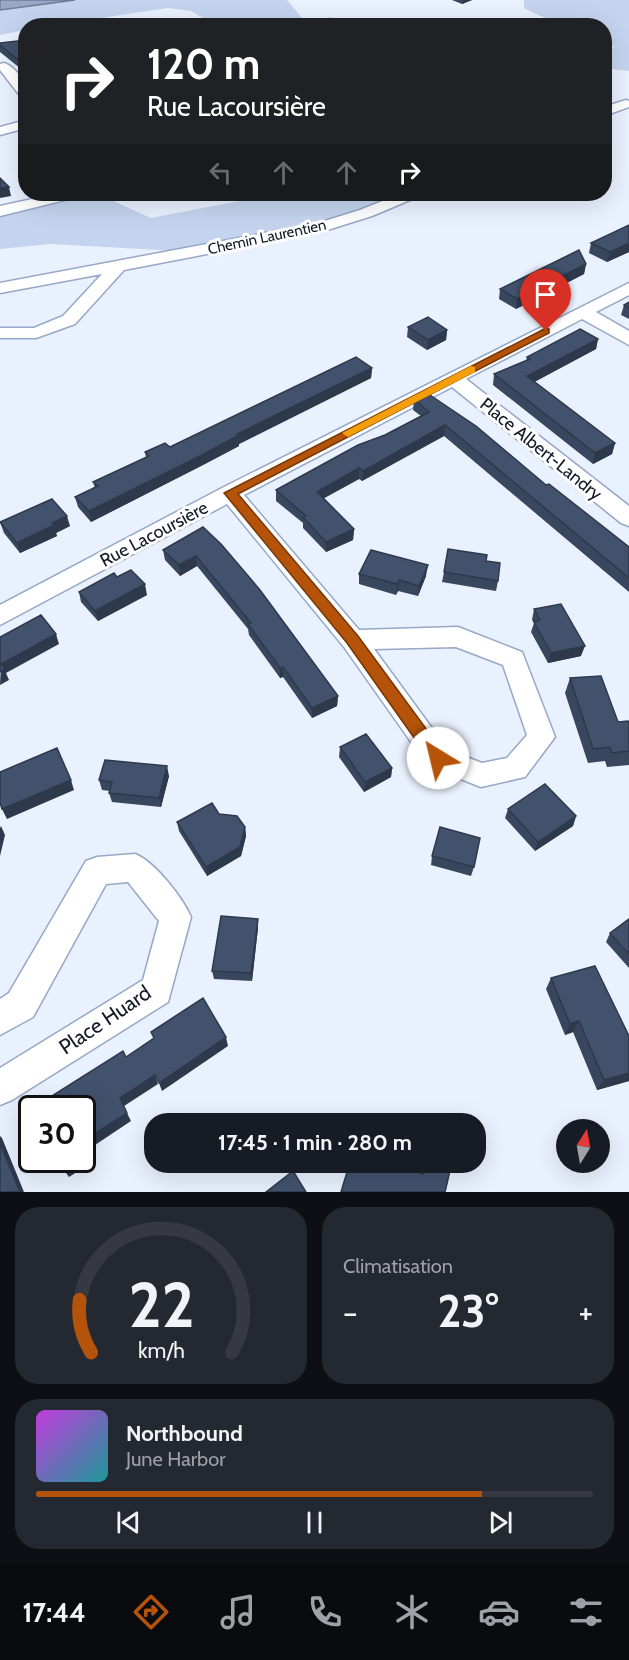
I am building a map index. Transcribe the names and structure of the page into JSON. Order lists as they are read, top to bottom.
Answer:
{
  "streets": {
    "street": [
      "Chemin Laurentien",
      "Place Albert-Landry",
      "Rue Lacoursière",
      "Place Huard"
    ]
  },
  "crossings": [
    ["Place Albert-Landry", "Rue Lacoursière"]
  ],
  "north": "top",
  "page": {
    "turn": ["120 m", "Rue Lacoursière"],
    "limit": "30",
    "trip": "17:45 · 1 min · 280 m",
    "tile": "Climatisation",
    "heat": ["−", "23°", "+"],
    "song": ["Northbound", "June Harbor"],
    "tabs": "17:44",
    "gauge": ["22", "km/h"]
  }
}
